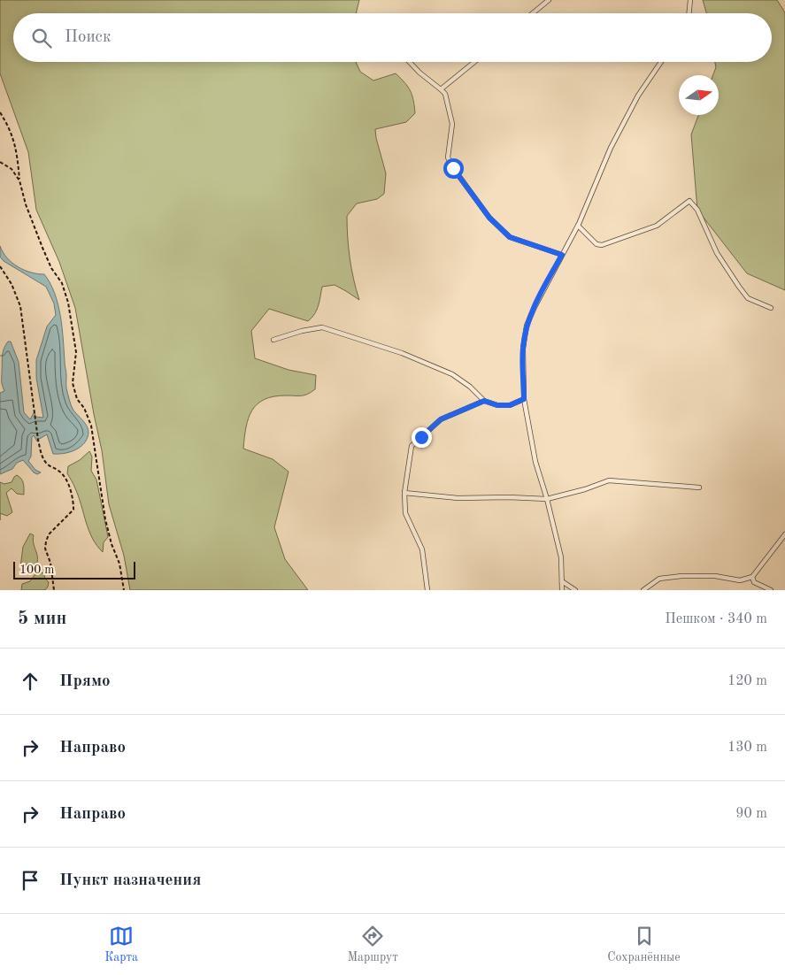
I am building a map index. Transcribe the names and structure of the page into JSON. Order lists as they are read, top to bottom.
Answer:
{
  "scale_bar": "100 m",
  "north": "right",
  "page": {
    "search": "Поиск",
    "scale": "100 m",
    "heading": ["5 мин", "Пешком · 340 m"],
    "list": [
      ["Прямо", "120 m"],
      ["Направо", "130 m"],
      ["Направо", "90 m"],
      "Пункт назначения"
    ],
    "nav": ["Карта", "Маршрут", "Сохранённые"]
  }
}
